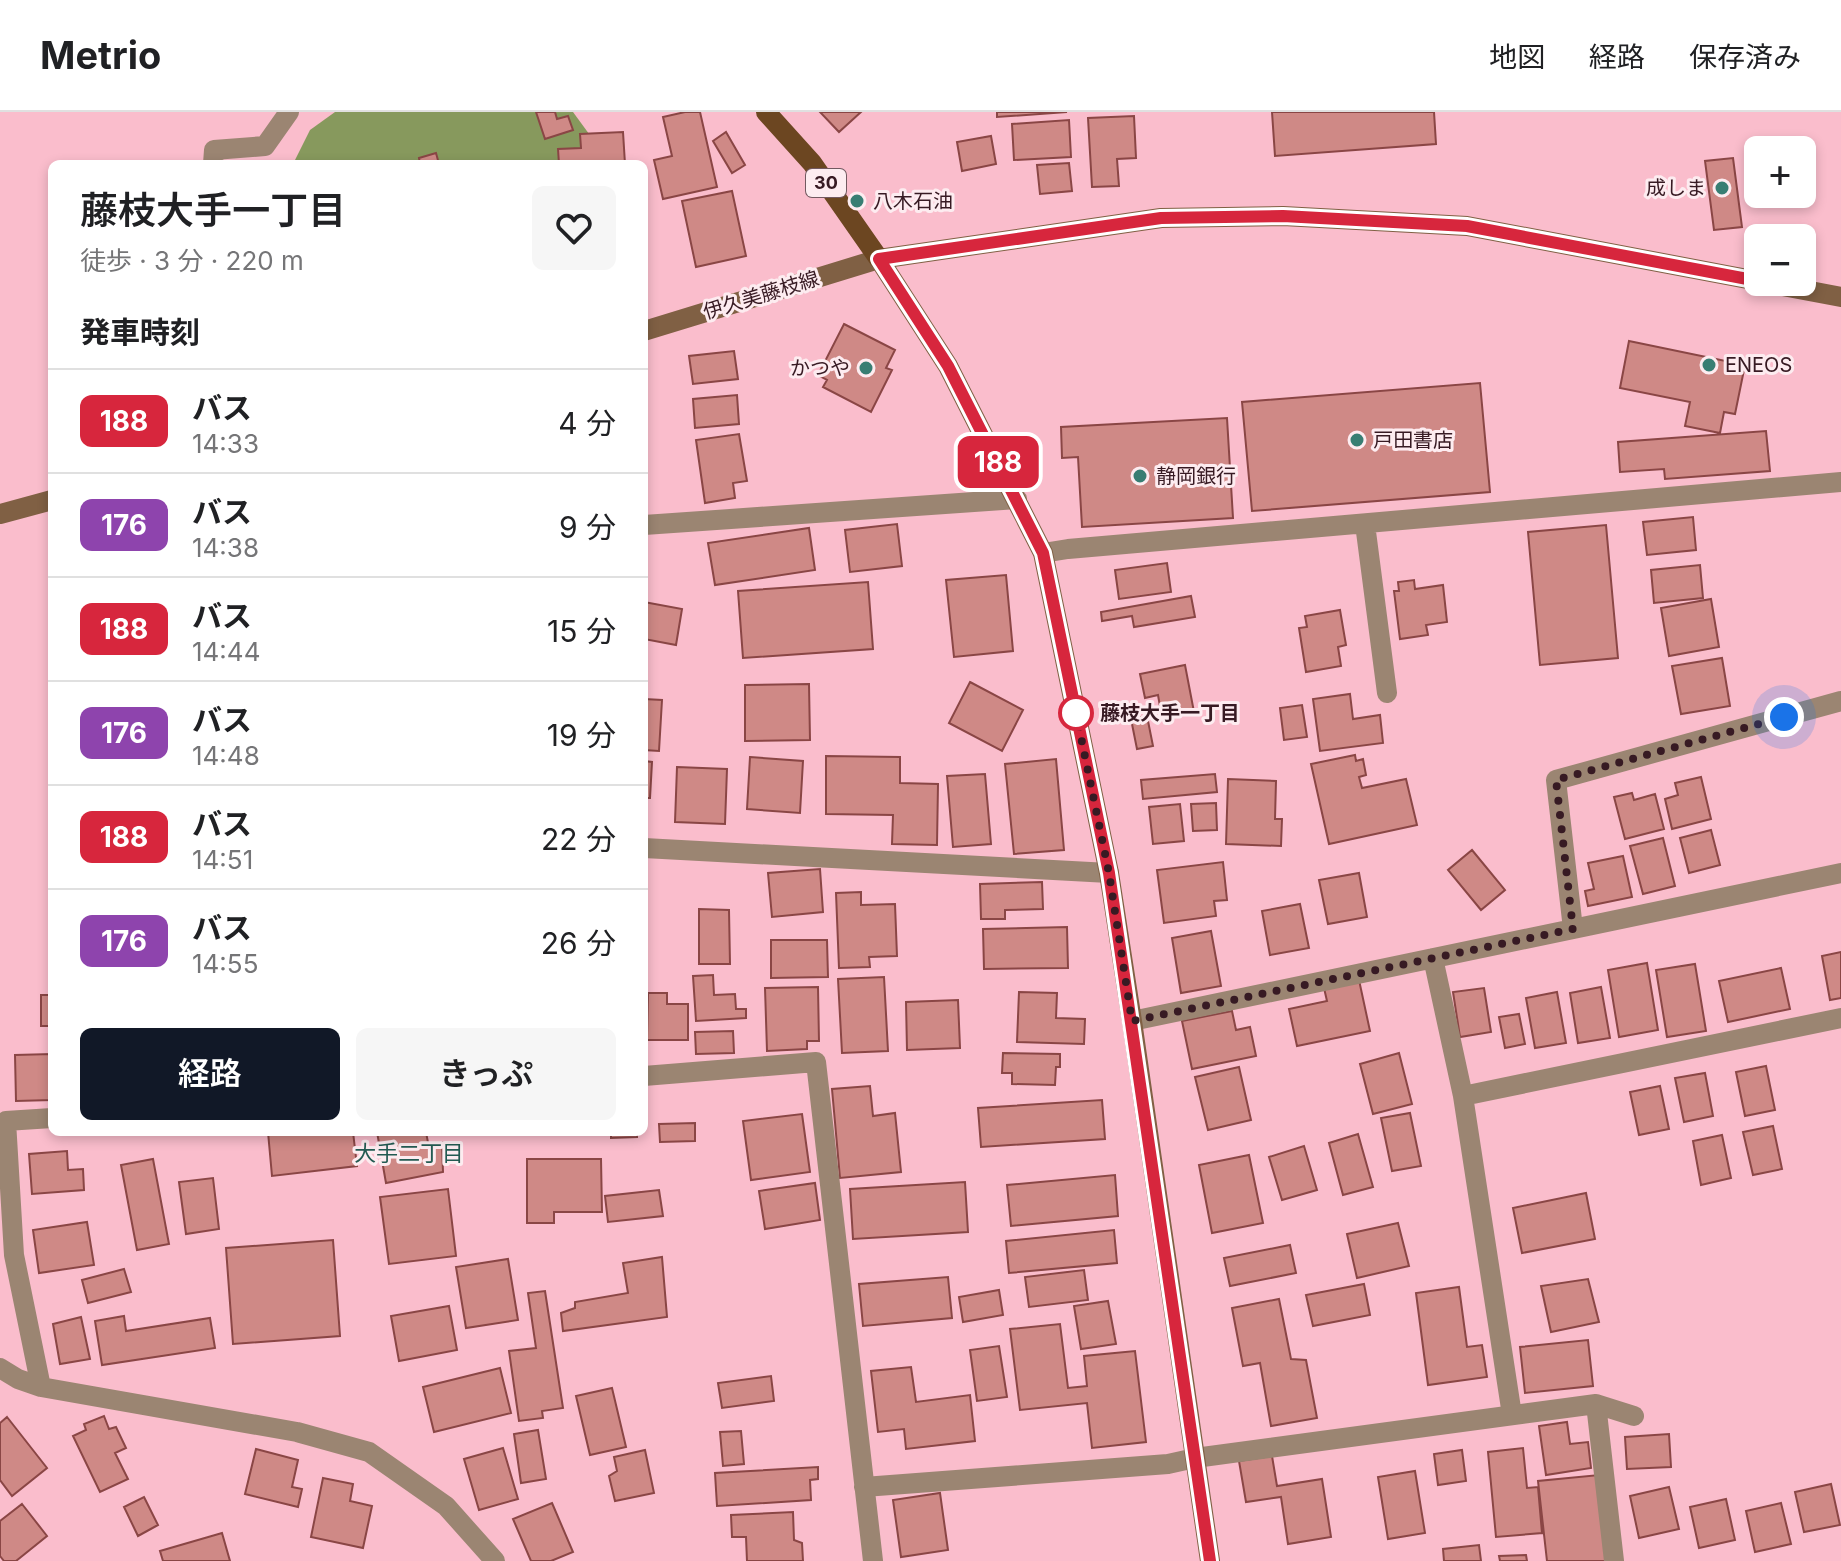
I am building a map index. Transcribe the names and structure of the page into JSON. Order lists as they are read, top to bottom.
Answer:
{
  "streets": {
    "main road": ["30", "伊久美藤枝線"]
  },
  "crossings": [
    ["30", "伊久美藤枝線"]
  ],
  "districts": ["大手二丁目"],
  "places": [
    "成しま",
    "八木石油",
    "ENEOS",
    "かつや",
    "戸田書店",
    "静岡銀行",
    "藤枝大手一丁目"
  ],
  "lines": ["bus line 188"],
  "page": {
    "header": "Metrio",
    "nav": ["地図", "経路", "保存済み"],
    "on_map": "188",
    "map_buttons": ["+", "−"],
    "heading": [
      ["藤枝大手一丁目", "徒歩 · 3 分 · 220 m"],
      "発車時刻"
    ],
    "list": [
      {
        "mark": "188",
        "name": "バス",
        "note": "14:33",
        "value": "4 分"
      },
      {
        "mark": "176",
        "name": "バス",
        "note": "14:38",
        "value": "9 分"
      },
      {
        "mark": "188",
        "name": "バス",
        "note": "14:44",
        "value": "15 分"
      },
      {
        "mark": "176",
        "name": "バス",
        "note": "14:48",
        "value": "19 分"
      },
      {
        "mark": "188",
        "name": "バス",
        "note": "14:51",
        "value": "22 分"
      },
      {
        "mark": "176",
        "name": "バス",
        "note": "14:55",
        "value": "26 分"
      }
    ],
    "buttons": ["経路", "きっぷ"]
  }
}
